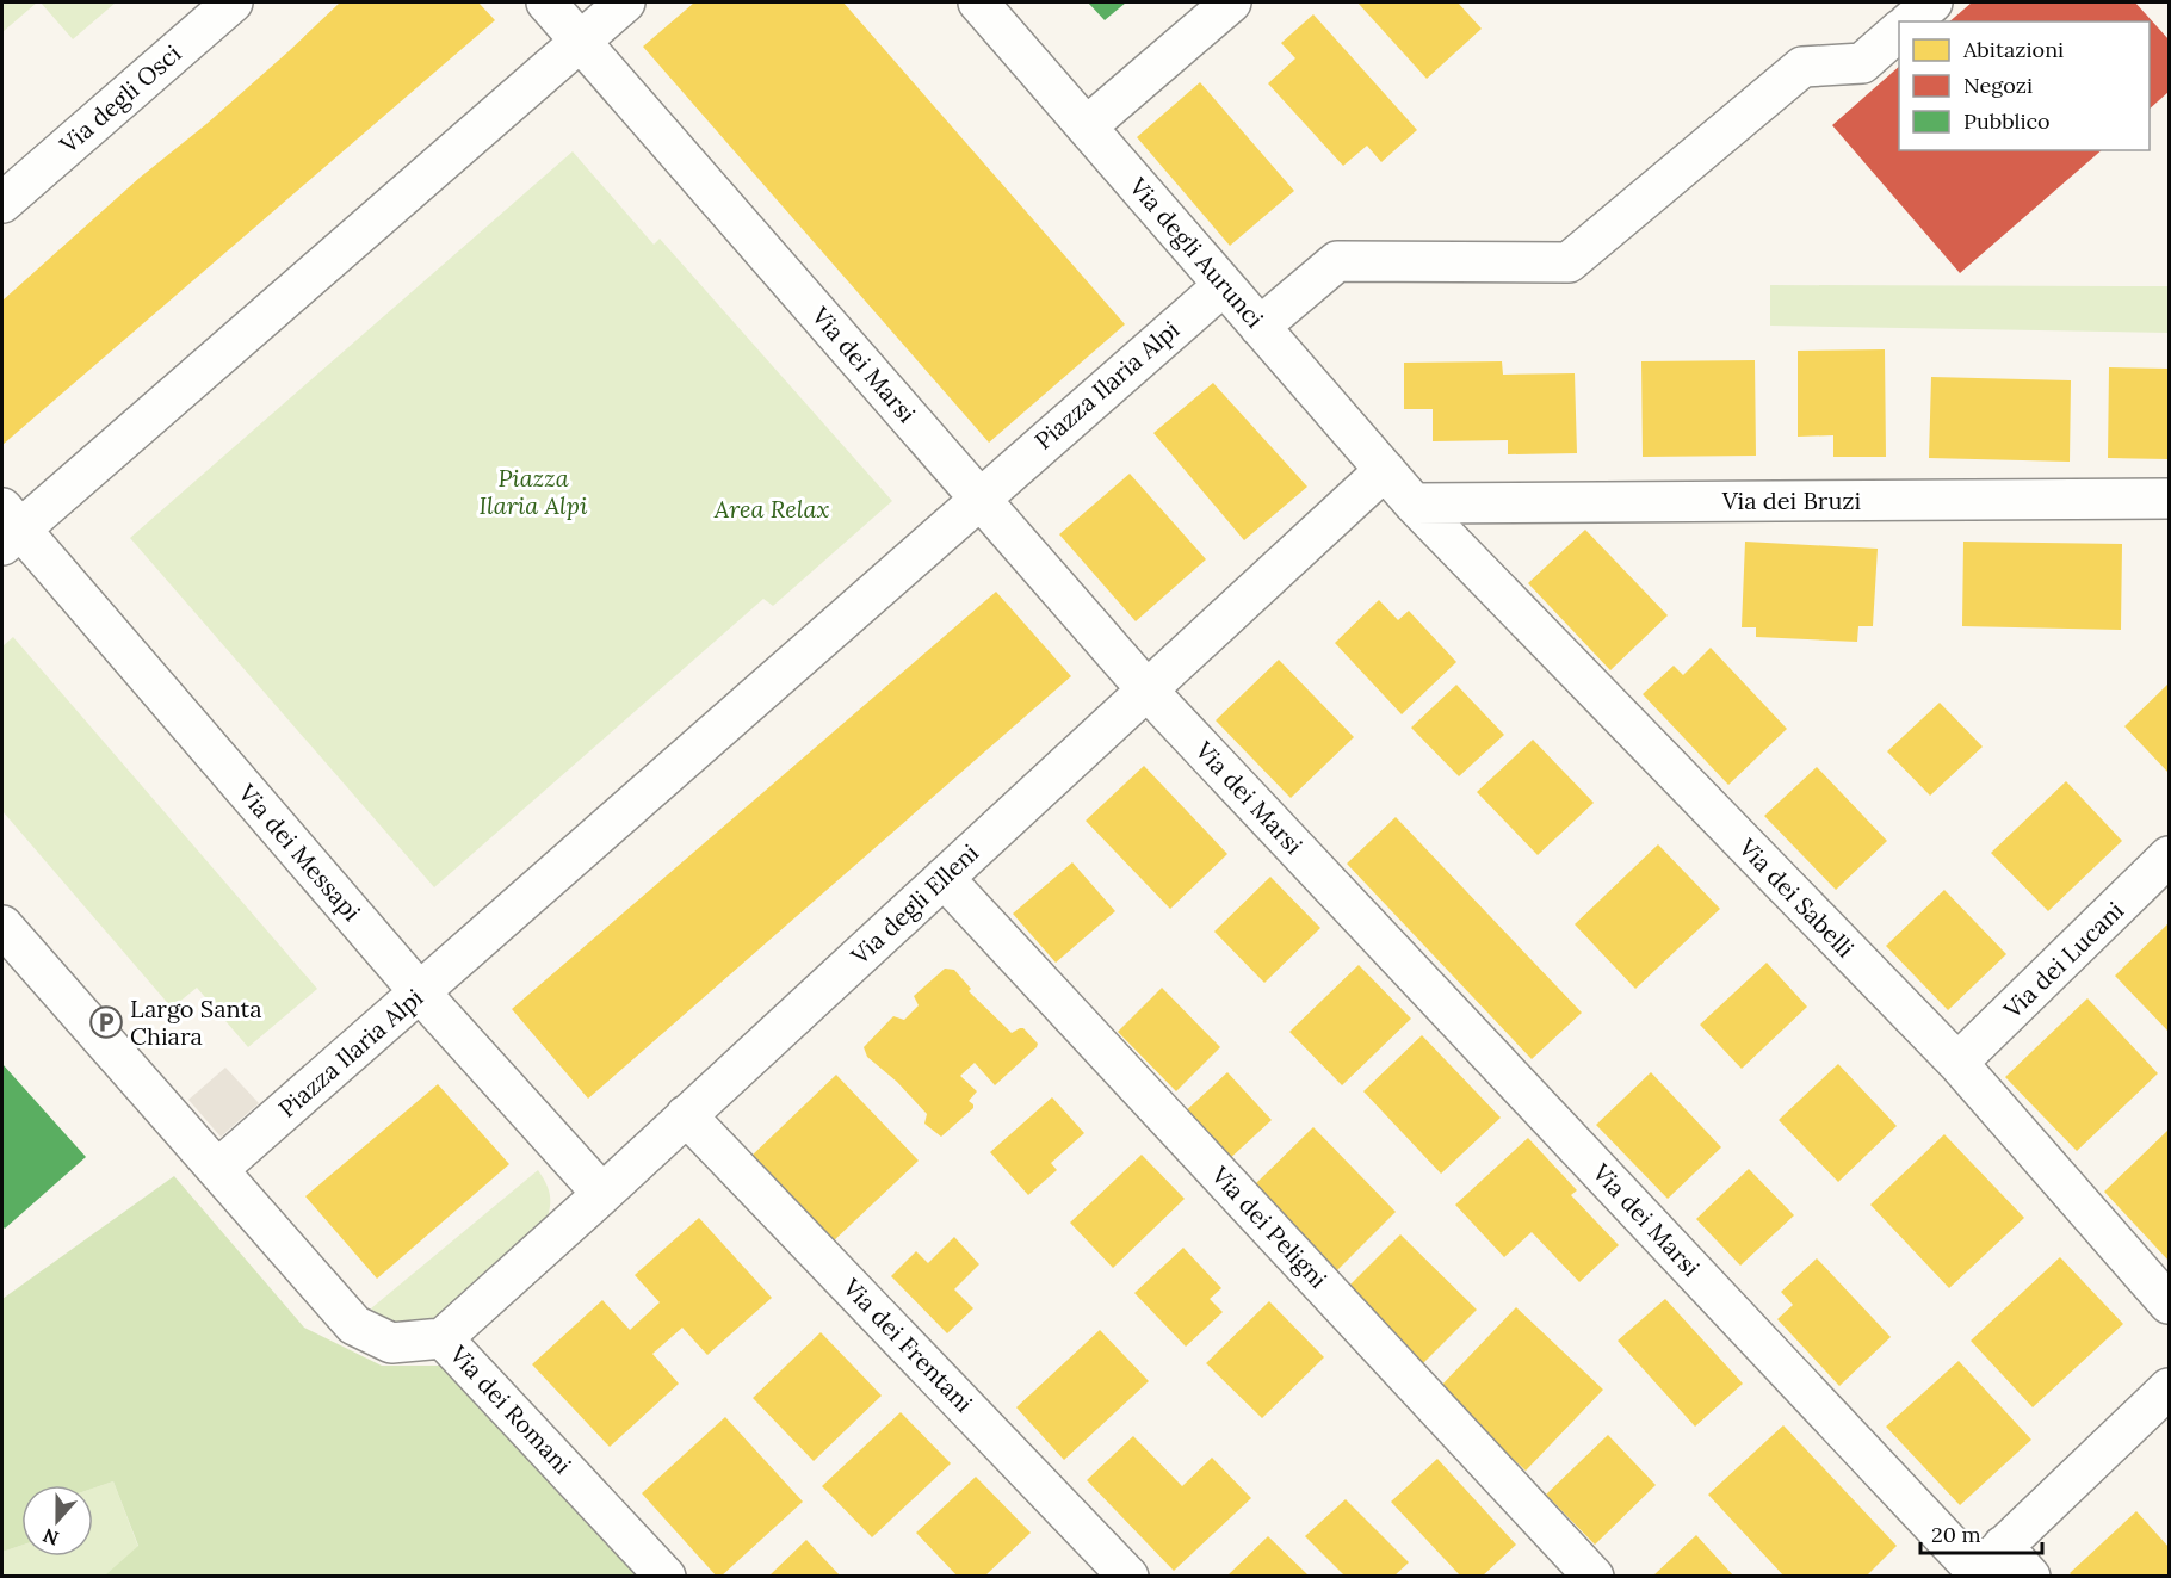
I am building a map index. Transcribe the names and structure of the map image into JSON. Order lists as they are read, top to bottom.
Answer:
{
  "streets": {
    "street": [
      "Via degli Osci",
      "Via degli Aurunci",
      "Via dei Marsi",
      "Piazza Ilaria Alpi",
      "Via dei Bruzi",
      "Via dei Messapi",
      "Via dei Sabelli",
      "Via degli Elleni",
      "Via dei Lucani",
      "Via dei Peligni",
      "Via dei Frentani",
      "Via dei Romani"
    ]
  },
  "crossings": [
    ["Via degli Aurunci", "Piazza Ilaria Alpi"],
    ["Via degli Aurunci", "Via dei Bruzi"],
    ["Via degli Aurunci", "Via dei Sabelli"],
    ["Via degli Aurunci", "Via degli Elleni"],
    ["Via dei Marsi", "Piazza Ilaria Alpi"],
    ["Via dei Marsi", "Via degli Elleni"],
    ["Piazza Ilaria Alpi", "Via dei Messapi"],
    ["Piazza Ilaria Alpi", "Via dei Romani"],
    ["Via dei Bruzi", "Via dei Sabelli"],
    ["Via dei Messapi", "Via degli Elleni"],
    ["Via dei Sabelli", "Via dei Lucani"],
    ["Via degli Elleni", "Via dei Peligni"],
    ["Via degli Elleni", "Via dei Frentani"],
    ["Via degli Elleni", "Via dei Romani"]
  ],
  "parks": ["Piazza Ilaria Alpi", "Area Relax"],
  "places": {
    "parking": ["Largo Santa Chiara"]
  },
  "legend": ["Abitazioni", "Negozi", "Pubblico"],
  "scale_bar": "20 m",
  "north": "bottom"
}
